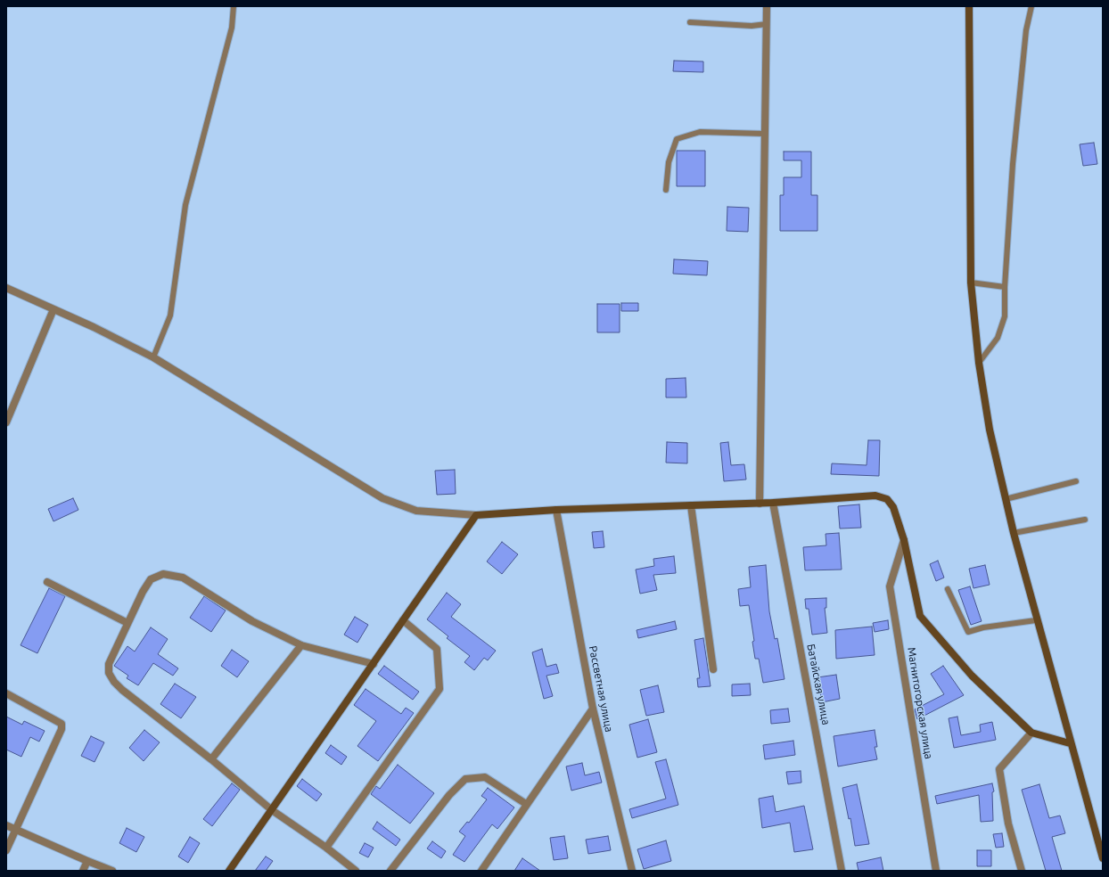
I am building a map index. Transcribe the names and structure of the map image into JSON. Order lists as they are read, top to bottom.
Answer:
{
  "streets": {
    "street": ["Батайская улица", "Рассветная улица", "Магнитогорская улица"]
  }
}
